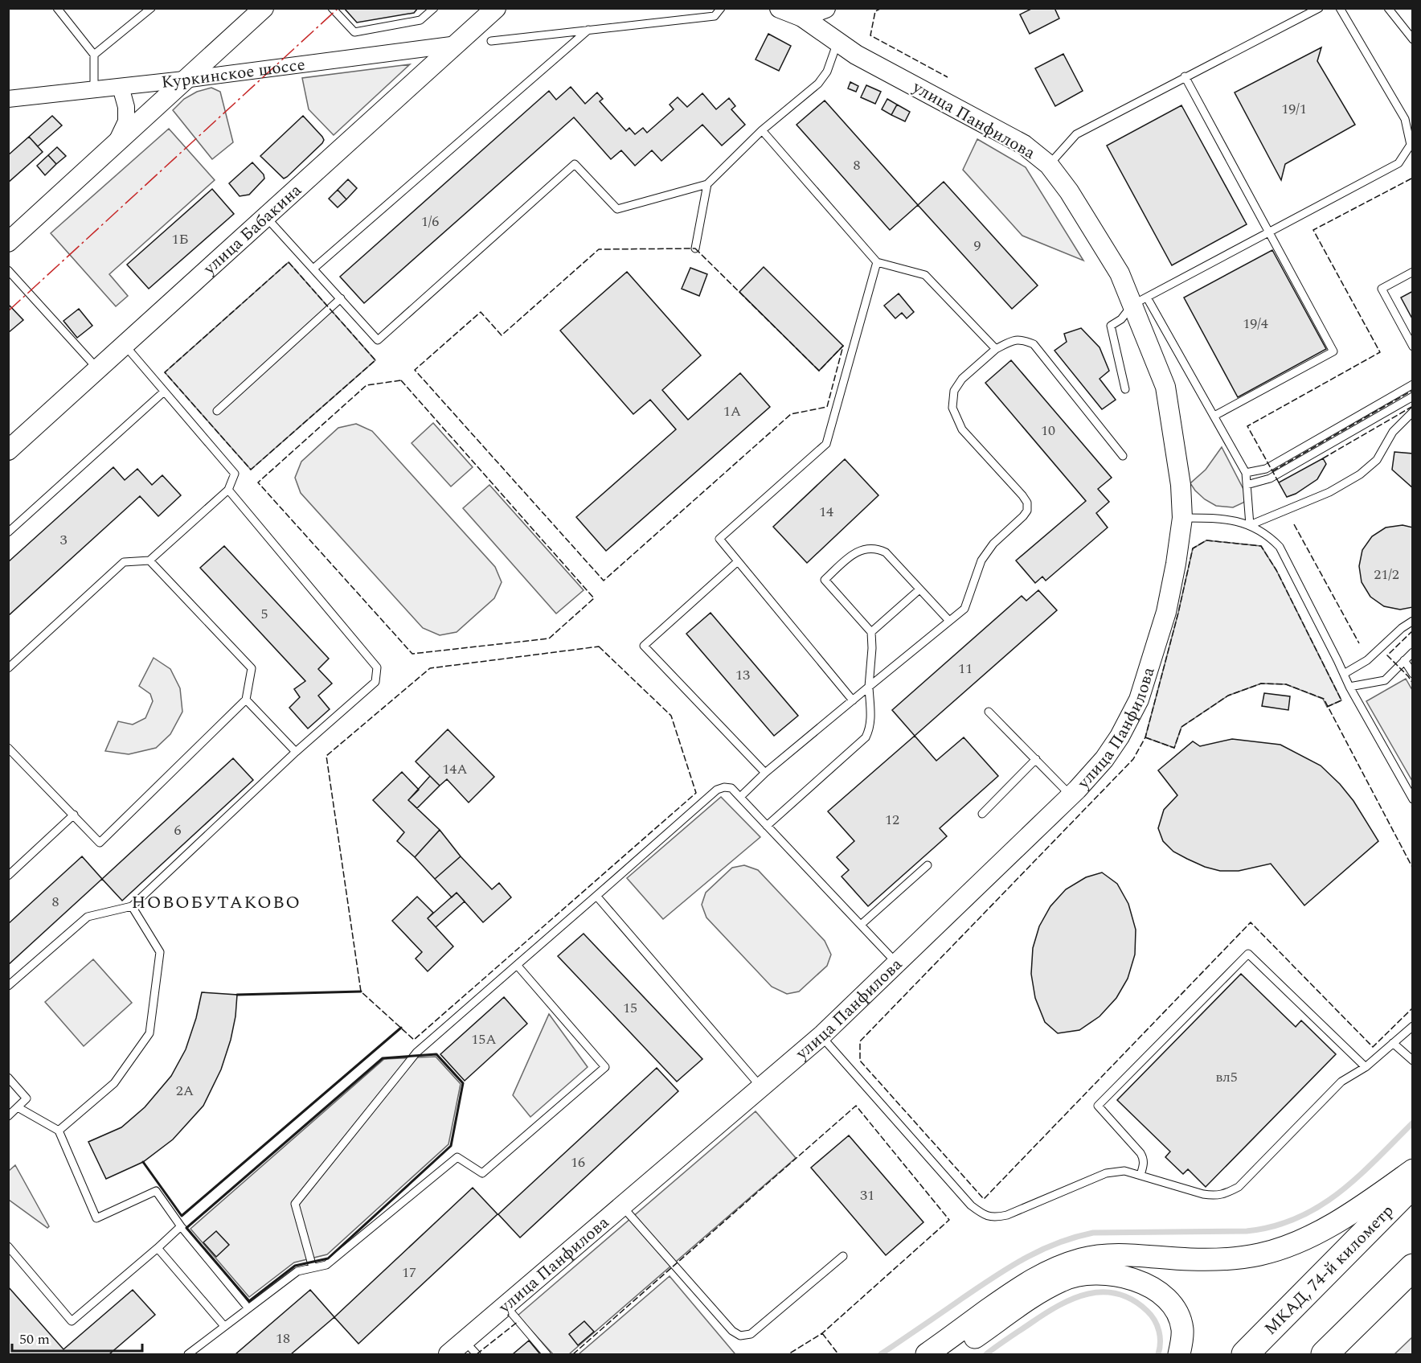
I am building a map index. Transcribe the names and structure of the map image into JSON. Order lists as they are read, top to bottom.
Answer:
{
  "streets": {
    "highway": ["МКАД, 74-й километр"],
    "street": ["Куркинское шоссе", "улица Панфилова", "улица Бабакина"]
  },
  "crossings": [
    ["Куркинское шоссе", "улица Бабакина"]
  ],
  "districts": ["НОВОБУТАКОВО"],
  "house_numbers": [
    "19/1",
    "8",
    "1/6",
    "1Б",
    "9",
    "19/4",
    "1А",
    "10",
    "14",
    "3",
    "21/2",
    "5",
    "11",
    "13",
    "14А",
    "12",
    "6",
    "8",
    "15",
    "15A",
    "вл5",
    "2A",
    "16",
    "31",
    "17",
    "18"
  ],
  "scale_bar": "50 m"
}
